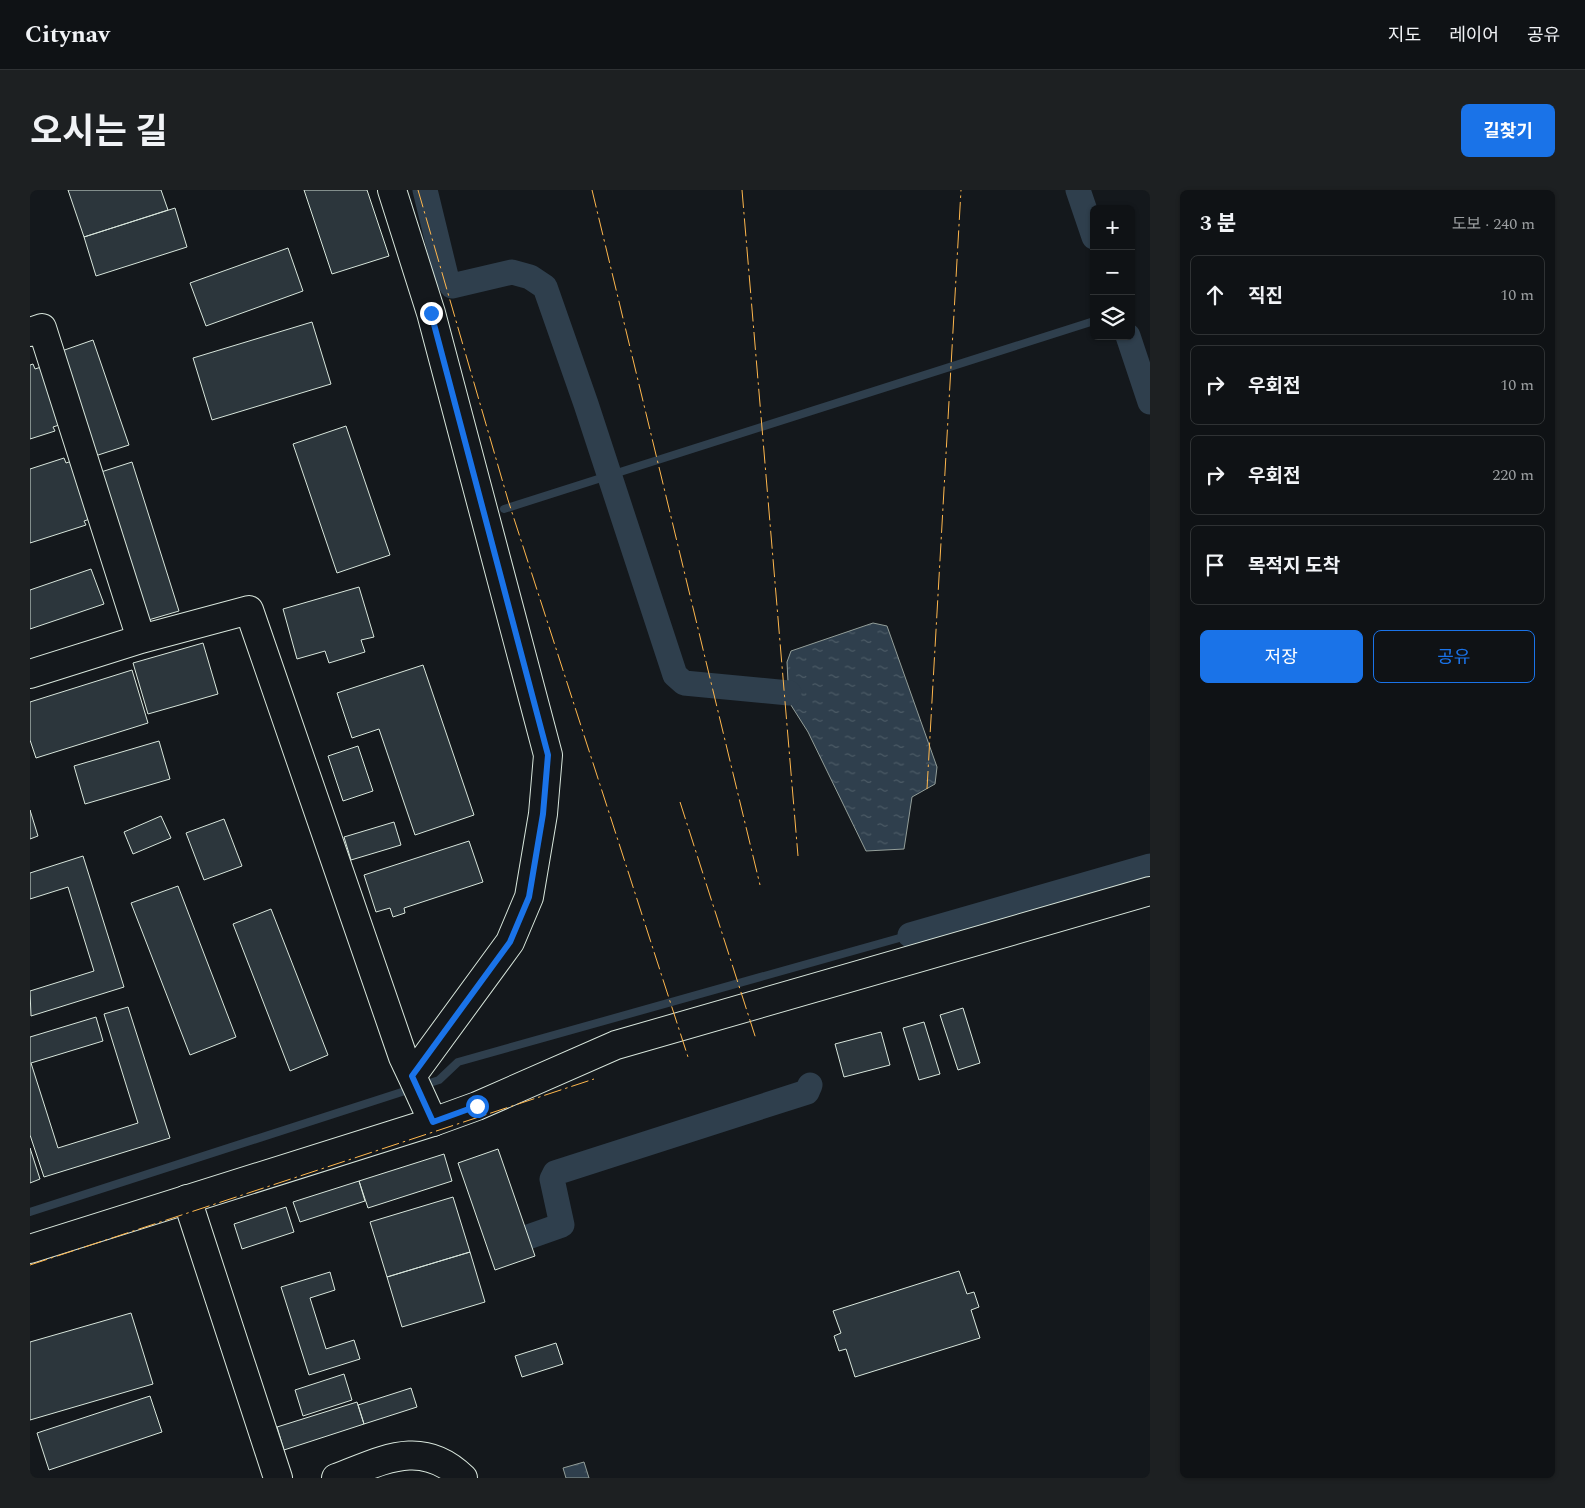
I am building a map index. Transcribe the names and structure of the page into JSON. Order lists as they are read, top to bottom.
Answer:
{
  "page": {
    "header": "Citynav",
    "nav": ["지도", "레이어", "공유"],
    "title": "오시는 길",
    "buttons": [
      "길찾기",
      ["저장", "공유"]
    ],
    "heading": ["3 분", "도보 · 240 m"],
    "map_buttons": ["+", "−"],
    "list": [
      ["직진", "10 m"],
      ["우회전", "10 m"],
      ["우회전", "220 m"],
      "목적지 도착"
    ]
  }
}
